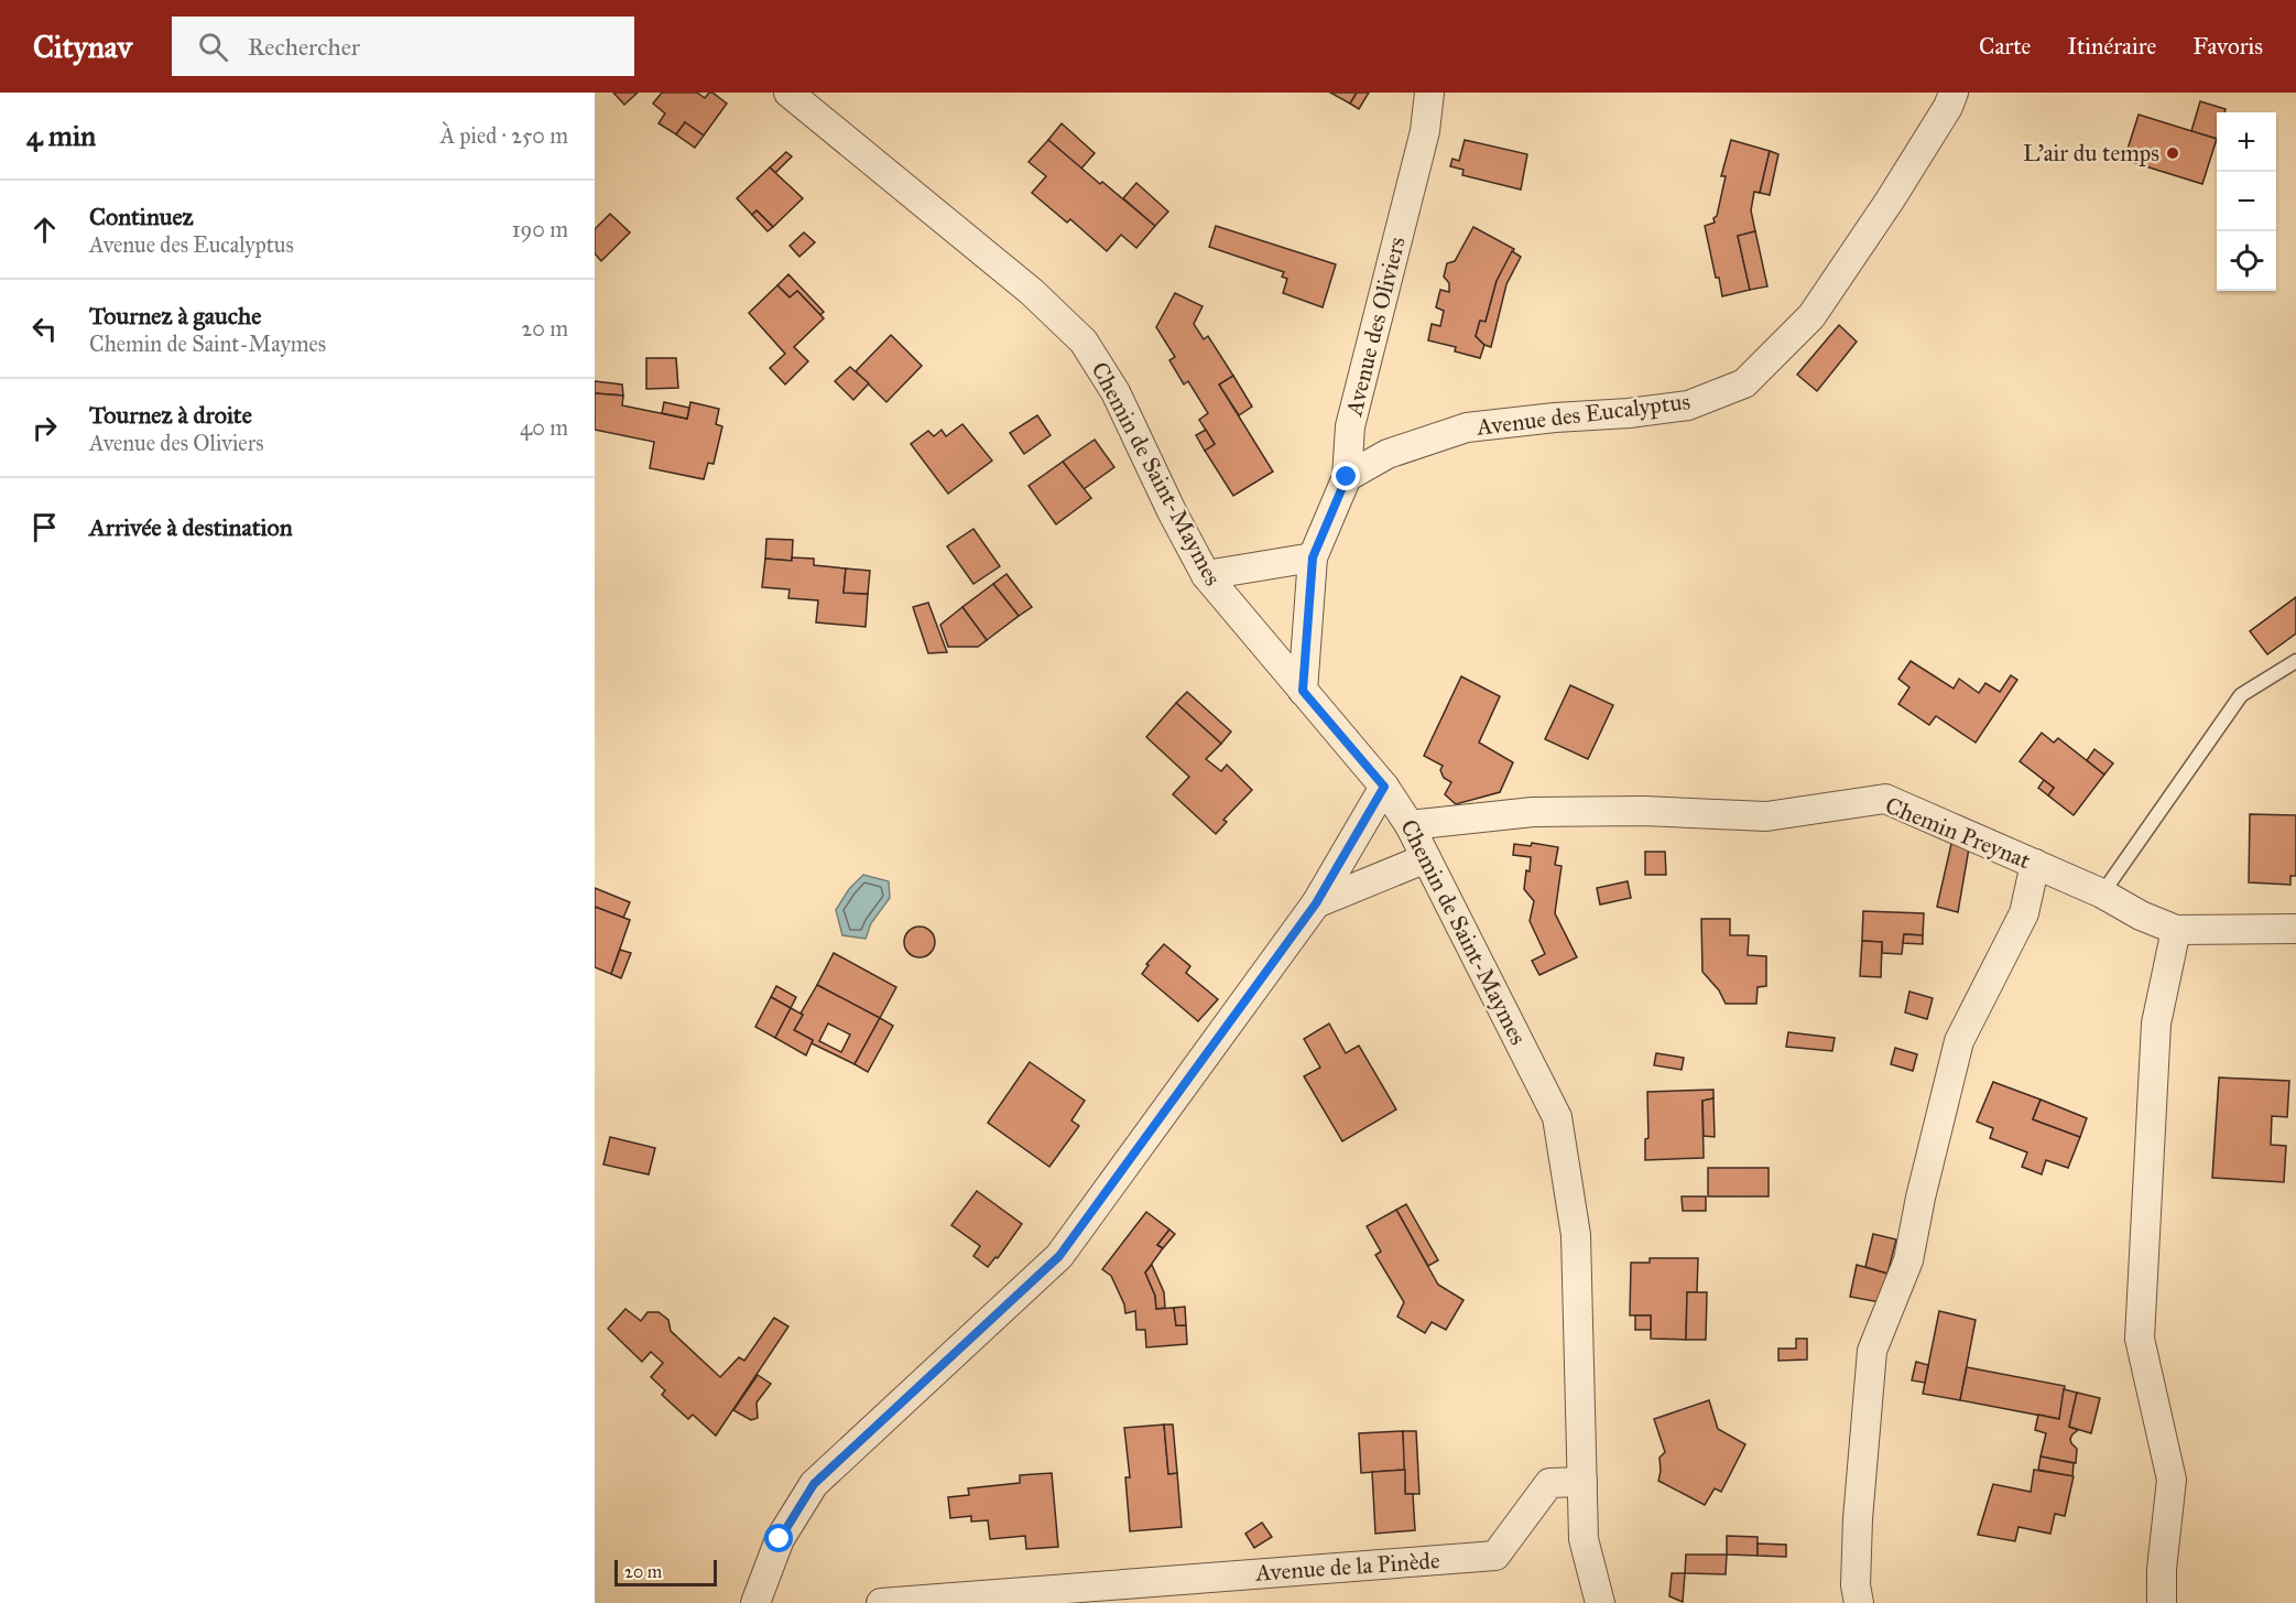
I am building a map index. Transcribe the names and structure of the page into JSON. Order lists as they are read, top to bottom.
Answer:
{
  "streets": {
    "street": [
      "Avenue des Oliviers",
      "Avenue des Eucalyptus",
      "Chemin de Saint-Maymes",
      "Chemin Preynat",
      "Avenue de la Pinède"
    ]
  },
  "crossings": [
    ["Avenue des Oliviers", "Avenue des Eucalyptus"],
    ["Avenue des Oliviers", "Chemin de Saint-Maymes"],
    ["Chemin de Saint-Maymes", "Chemin Preynat"],
    ["Chemin de Saint-Maymes", "Avenue de la Pinède"]
  ],
  "places": ["L'air du temps"],
  "scale_bar": "20 m",
  "page": {
    "header": "Citynav",
    "search": "Rechercher",
    "nav": ["Carte", "Itinéraire", "Favoris"],
    "heading": ["4 min", "À pied · 250 m"],
    "map_buttons": ["+", "−"],
    "list": [
      ["Continuez", "Avenue des Eucalyptus", "190 m"],
      ["Tournez à gauche", "Chemin de Saint-Maymes", "20 m"],
      ["Tournez à droite", "Avenue des Oliviers", "40 m"],
      "Arrivée à destination"
    ],
    "scale": "20 m"
  }
}
